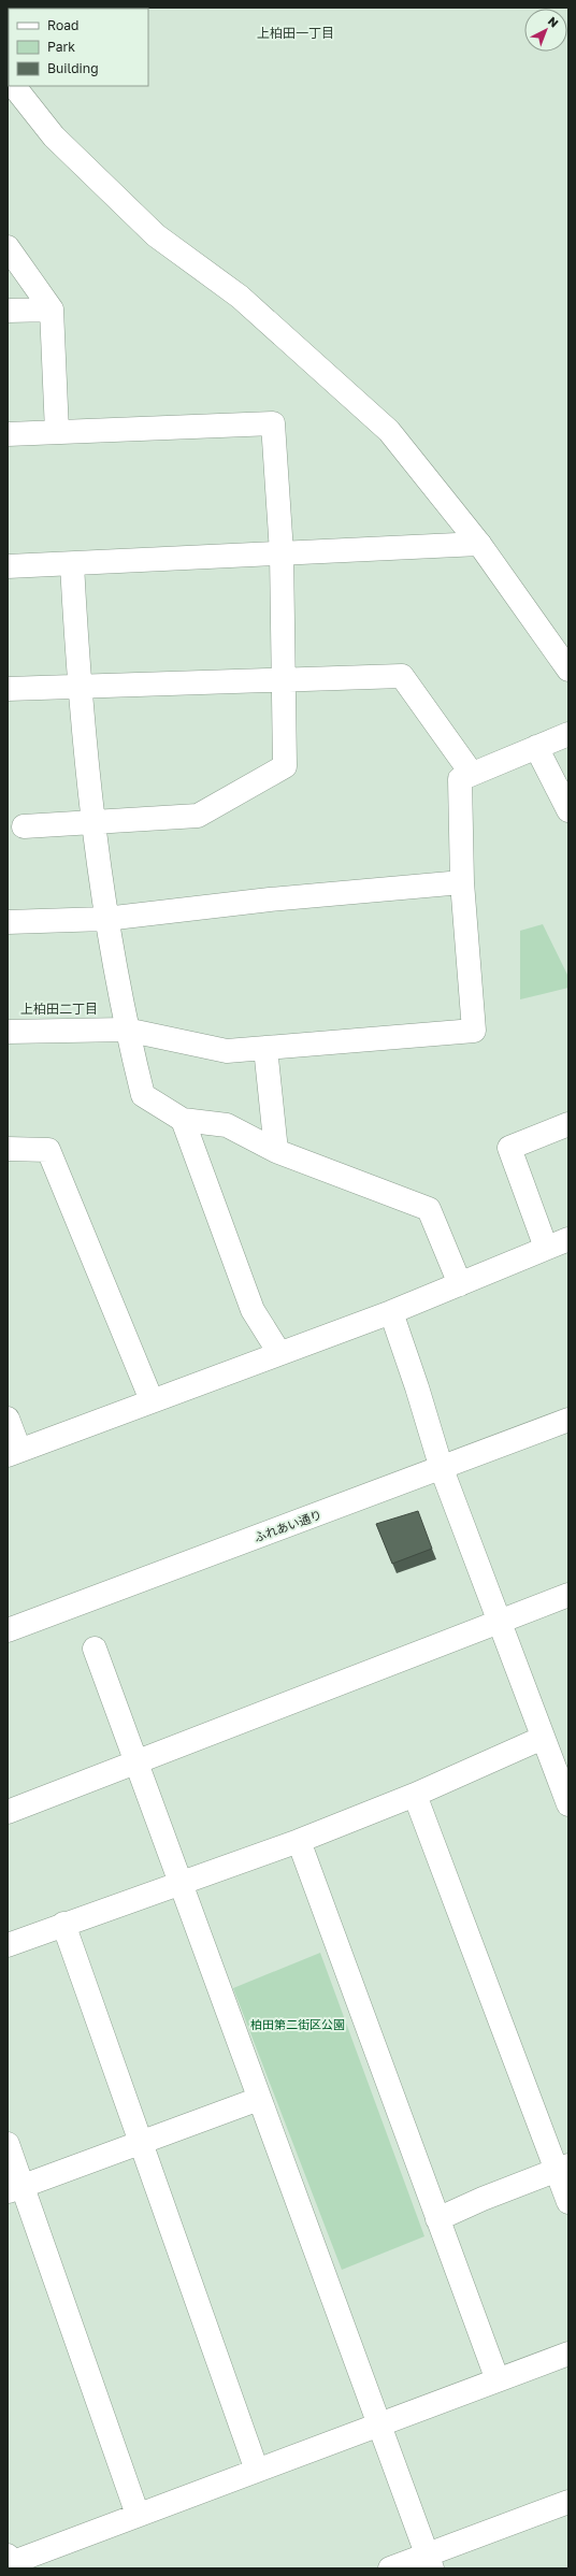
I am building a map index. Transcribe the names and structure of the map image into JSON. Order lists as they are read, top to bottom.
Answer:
{
  "streets": {
    "street": ["ふれあい通り"]
  },
  "districts": ["上柏田一丁目", "上柏田二丁目"],
  "parks": ["柏田第二街区公園"],
  "legend": ["Road", "Park", "Building"],
  "north": "top right"
}
